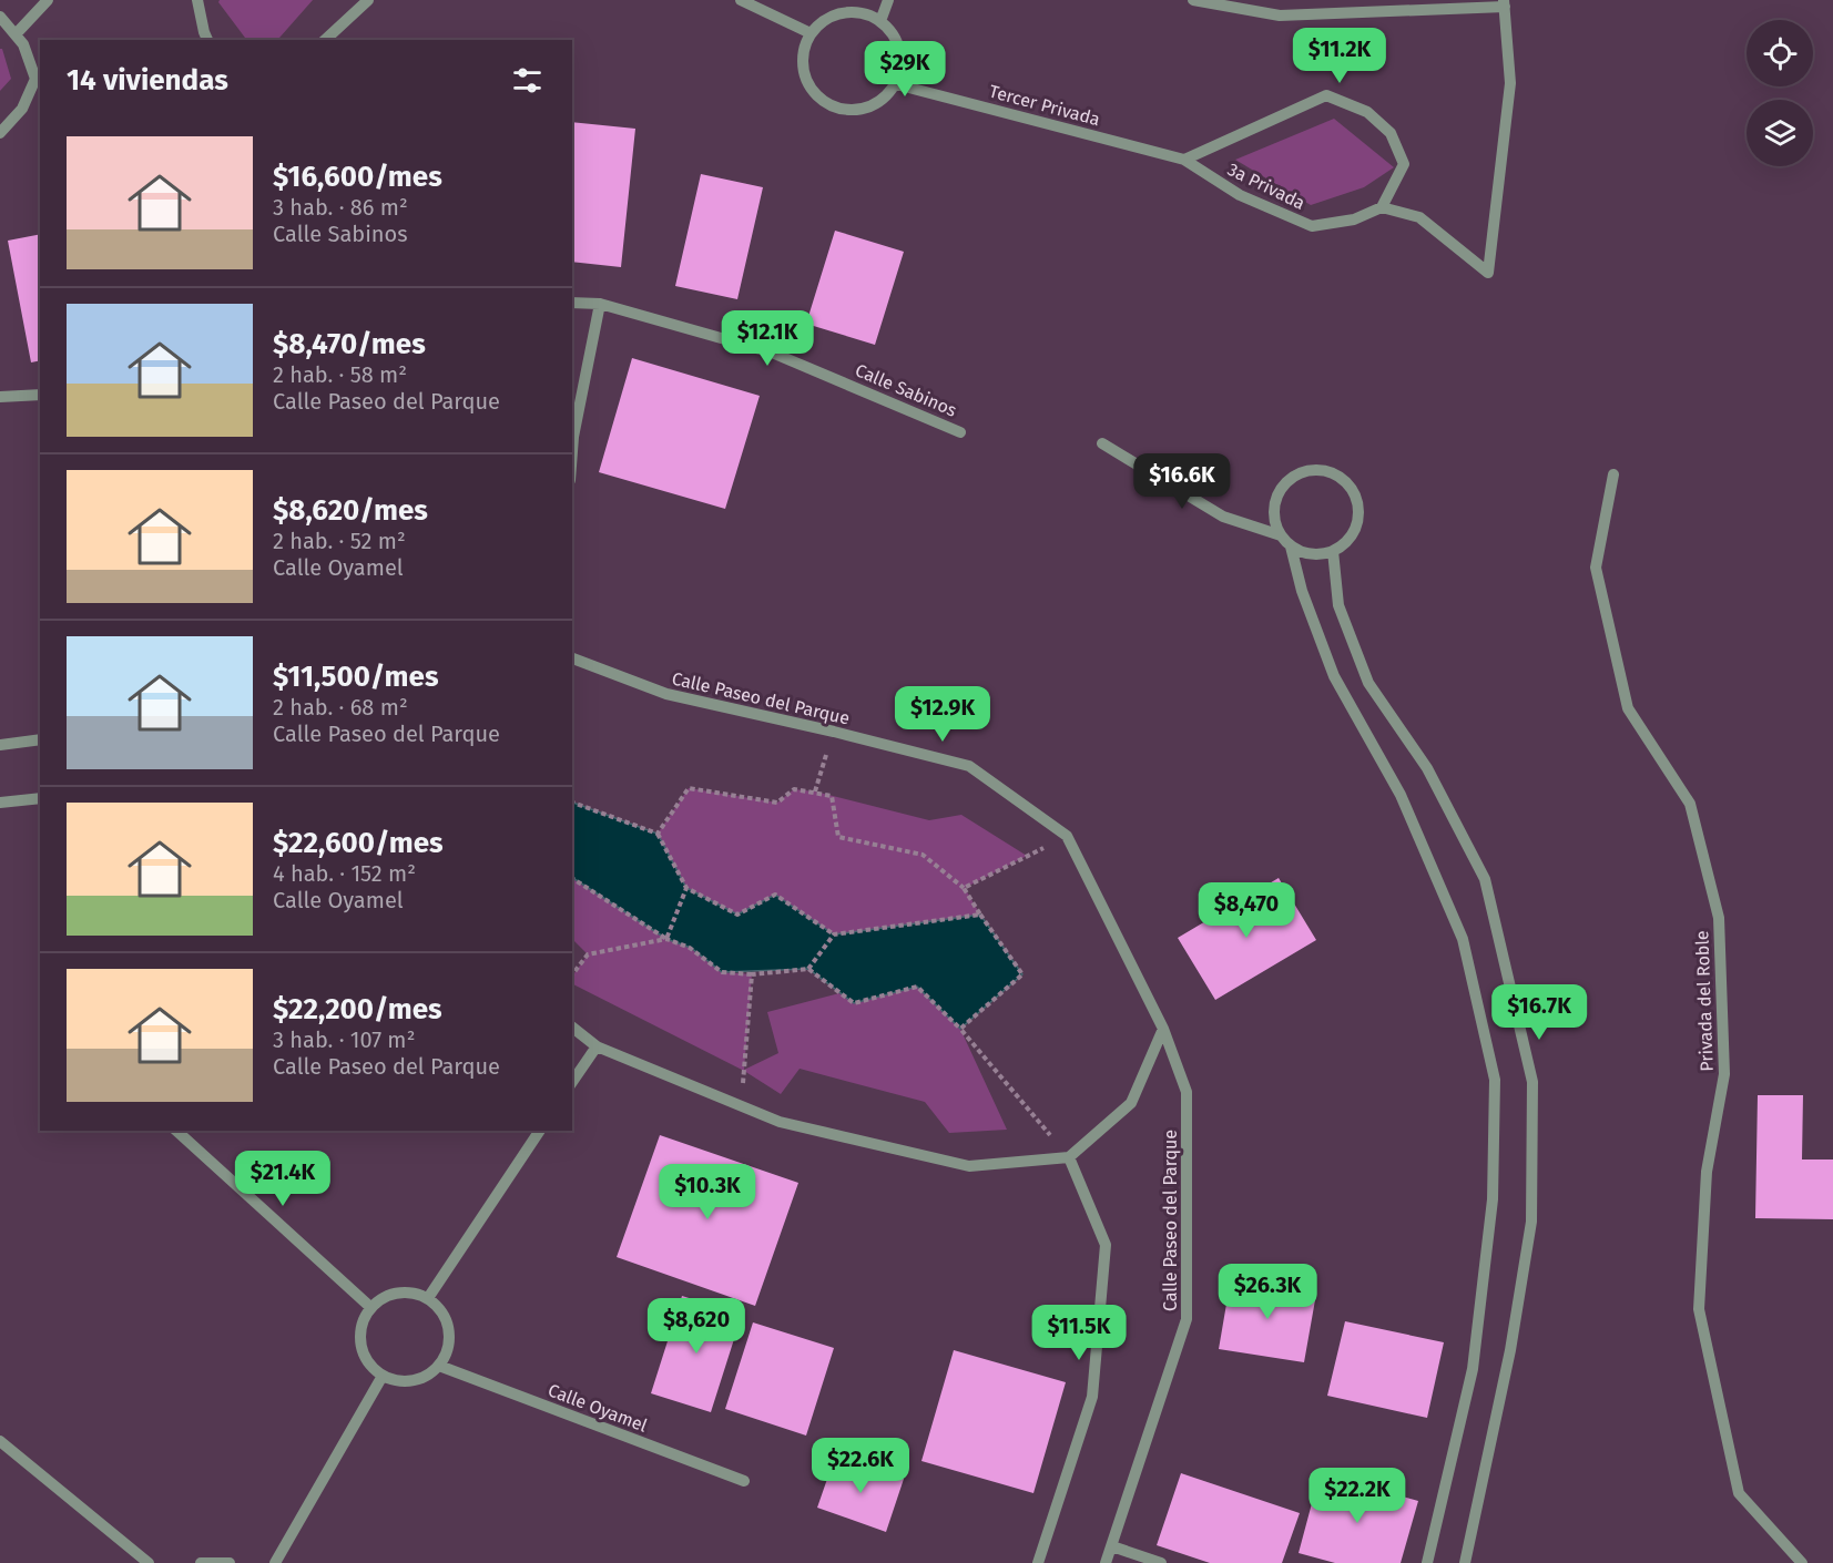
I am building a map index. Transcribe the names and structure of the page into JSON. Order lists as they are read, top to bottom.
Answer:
{
  "streets": {
    "street": [
      "Tercer Privada",
      "3a Privada",
      "Calle Sabinos",
      "Calle Paseo del Parque",
      "Privada del Roble",
      "Calle Oyamel"
    ]
  },
  "crossings": [
    ["Tercer Privada", "3a Privada"]
  ],
  "page": {
    "price": [
      "$11.2K",
      "$29K",
      "$12.1K",
      "$16.6K",
      "$12.9K",
      "$8,470",
      "$16.7K",
      "$21.4K",
      "$10.3K",
      "$26.3K",
      "$8,620",
      "$11.5K",
      "$22.6K",
      "$22.2K"
    ],
    "heading": "14 viviendas",
    "list": [
      {
        "name": "$16,600/mes",
        "note": "3 hab. · 86 m² · Calle Sabinos"
      },
      {
        "name": "$8,470/mes",
        "note": "2 hab. · 58 m² · Calle Paseo del Parque"
      },
      {
        "name": "$8,620/mes",
        "note": "2 hab. · 52 m² · Calle Oyamel"
      },
      {
        "name": "$11,500/mes",
        "note": "2 hab. · 68 m² · Calle Paseo del Parque"
      },
      {
        "name": "$22,600/mes",
        "note": "4 hab. · 152 m² · Calle Oyamel"
      },
      {
        "name": "$22,200/mes",
        "note": "3 hab. · 107 m² · Calle Paseo del Parque"
      }
    ]
  }
}
